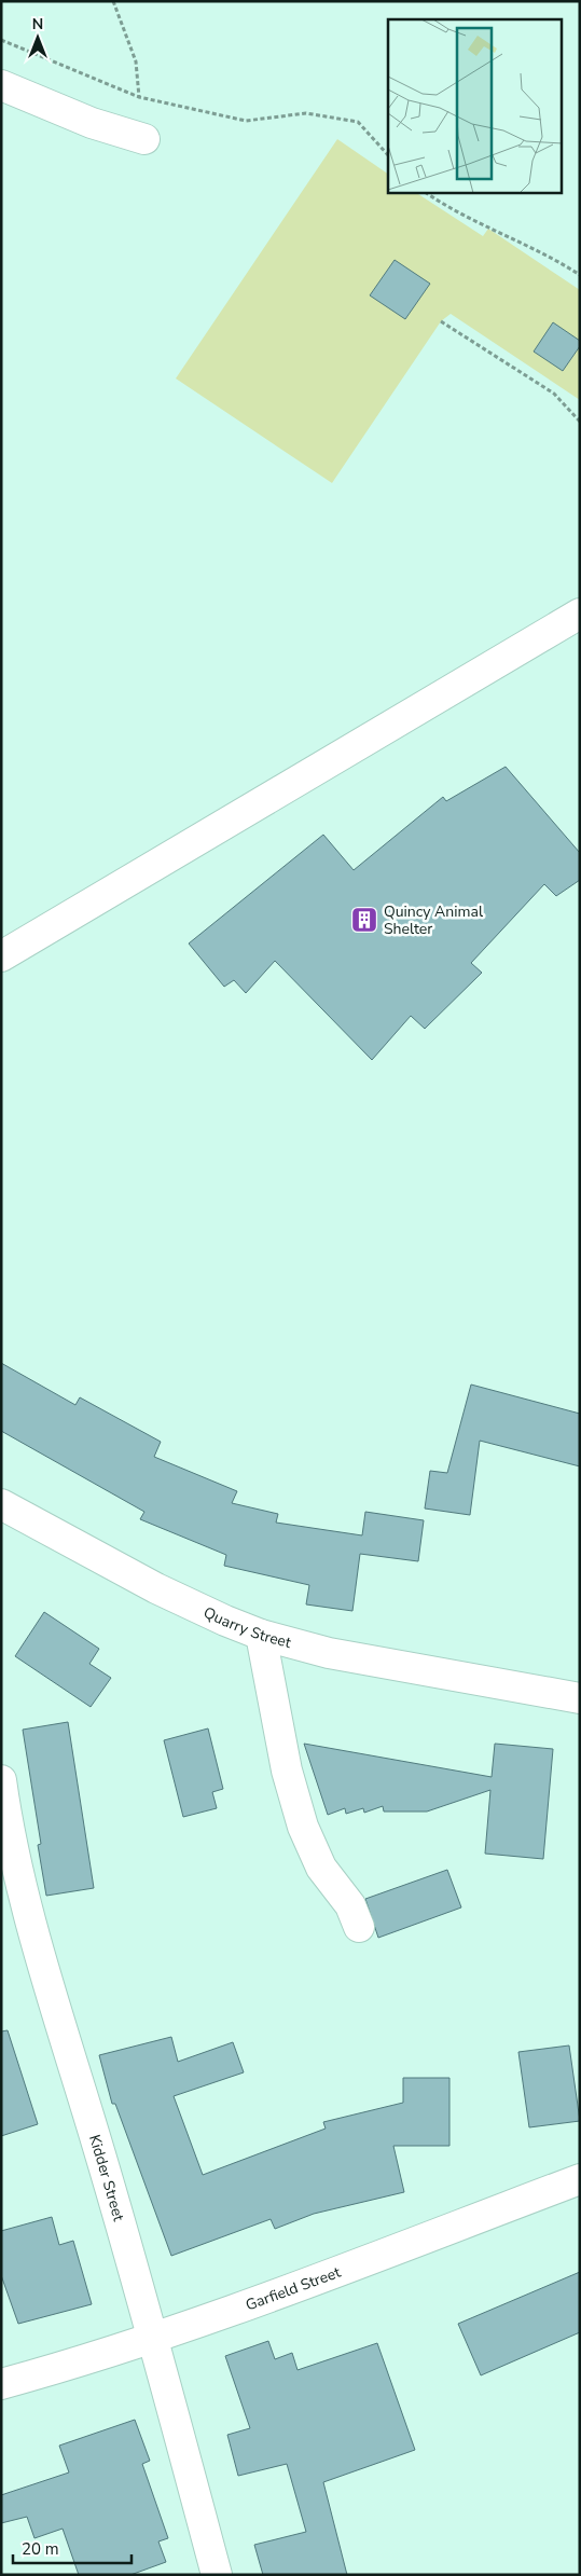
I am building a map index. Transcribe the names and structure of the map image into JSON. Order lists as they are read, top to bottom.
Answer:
{
  "streets": {
    "street": ["Quarry Street", "Kidder Street", "Garfield Street"]
  },
  "crossings": [
    ["Kidder Street", "Garfield Street"]
  ],
  "places": {
    "building": ["Quincy Animal Shelter"]
  },
  "scale_bar": "20 m",
  "north": "top"
}
